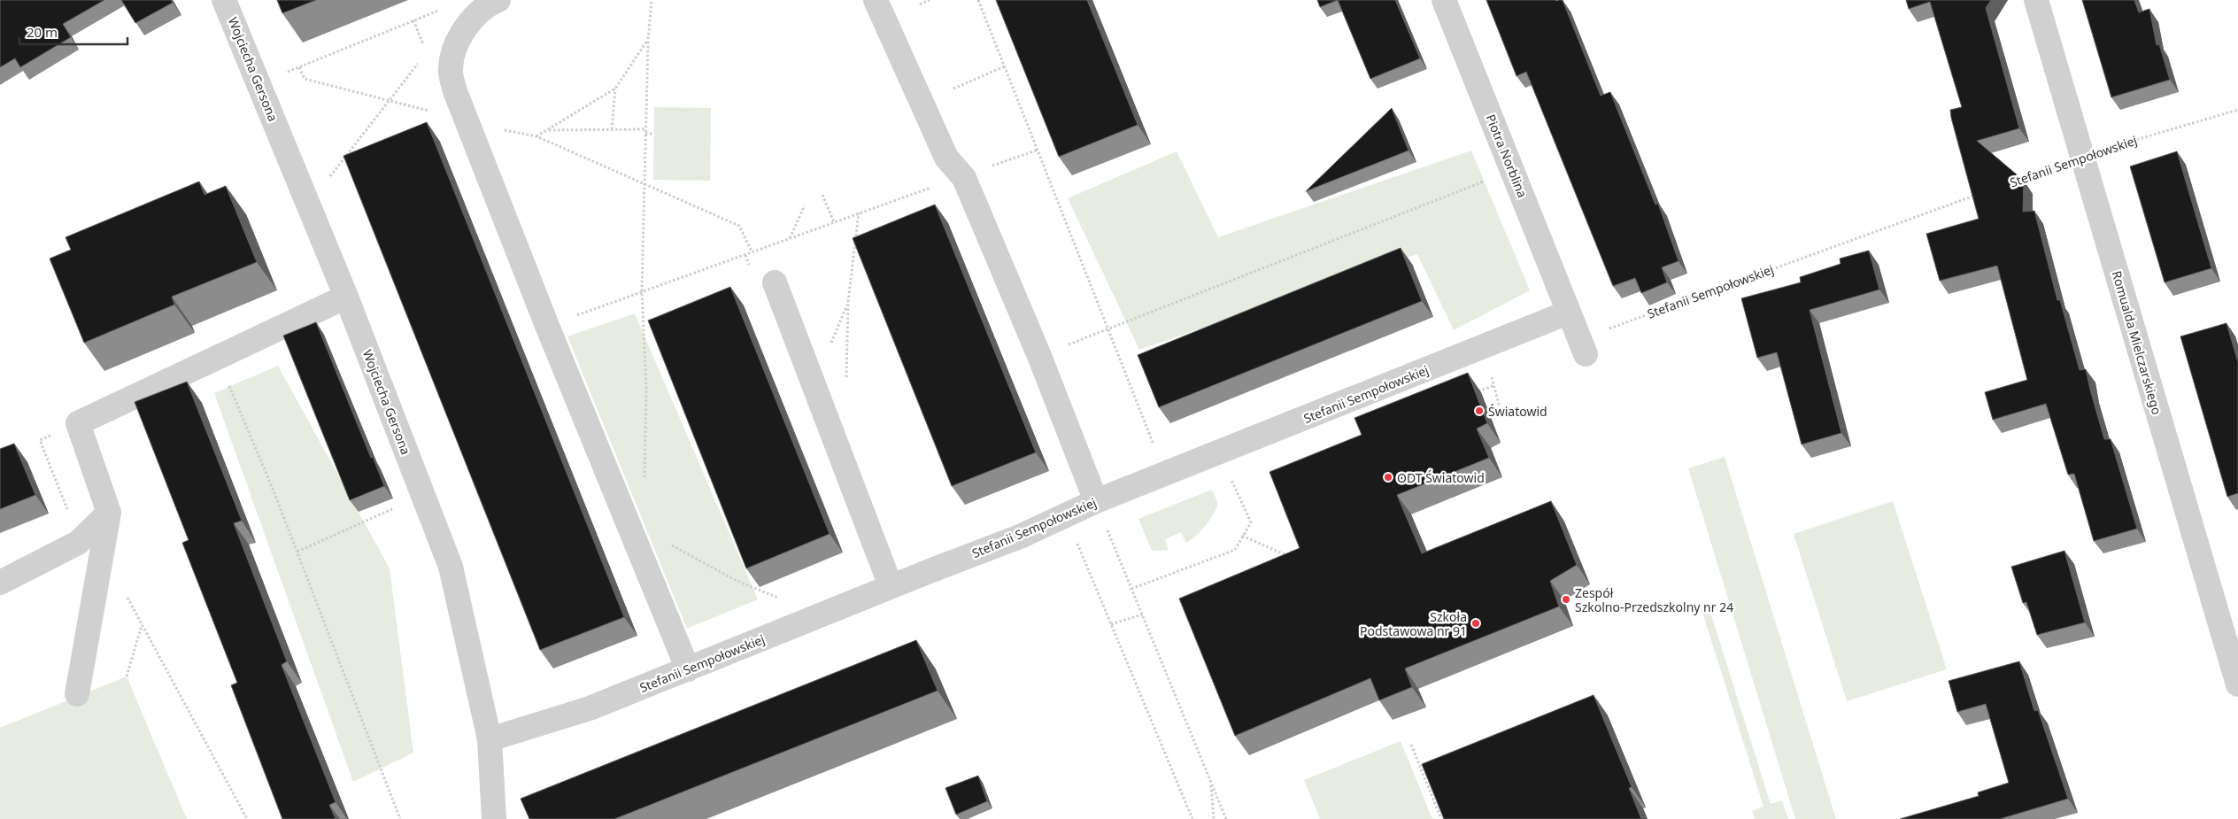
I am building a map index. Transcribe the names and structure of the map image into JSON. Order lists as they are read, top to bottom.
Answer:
{
  "streets": {
    "street": [
      "Wojciecha Gersona",
      "Piotra Norblina",
      "Stefanii Sempołowskiej",
      "Romualda Mielczarskiego"
    ]
  },
  "crossings": [
    ["Wojciecha Gersona", "Stefanii Sempołowskiej"],
    ["Piotra Norblina", "Stefanii Sempołowskiej"],
    ["Stefanii Sempołowskiej", "Romualda Mielczarskiego"]
  ],
  "places": [
    "Światowid",
    "ODT Światowid",
    "Zespół Szkolno-Przedszkolny nr 24",
    "Szkoła Podstawowa nr 91"
  ],
  "scale_bar": "20 m"
}
